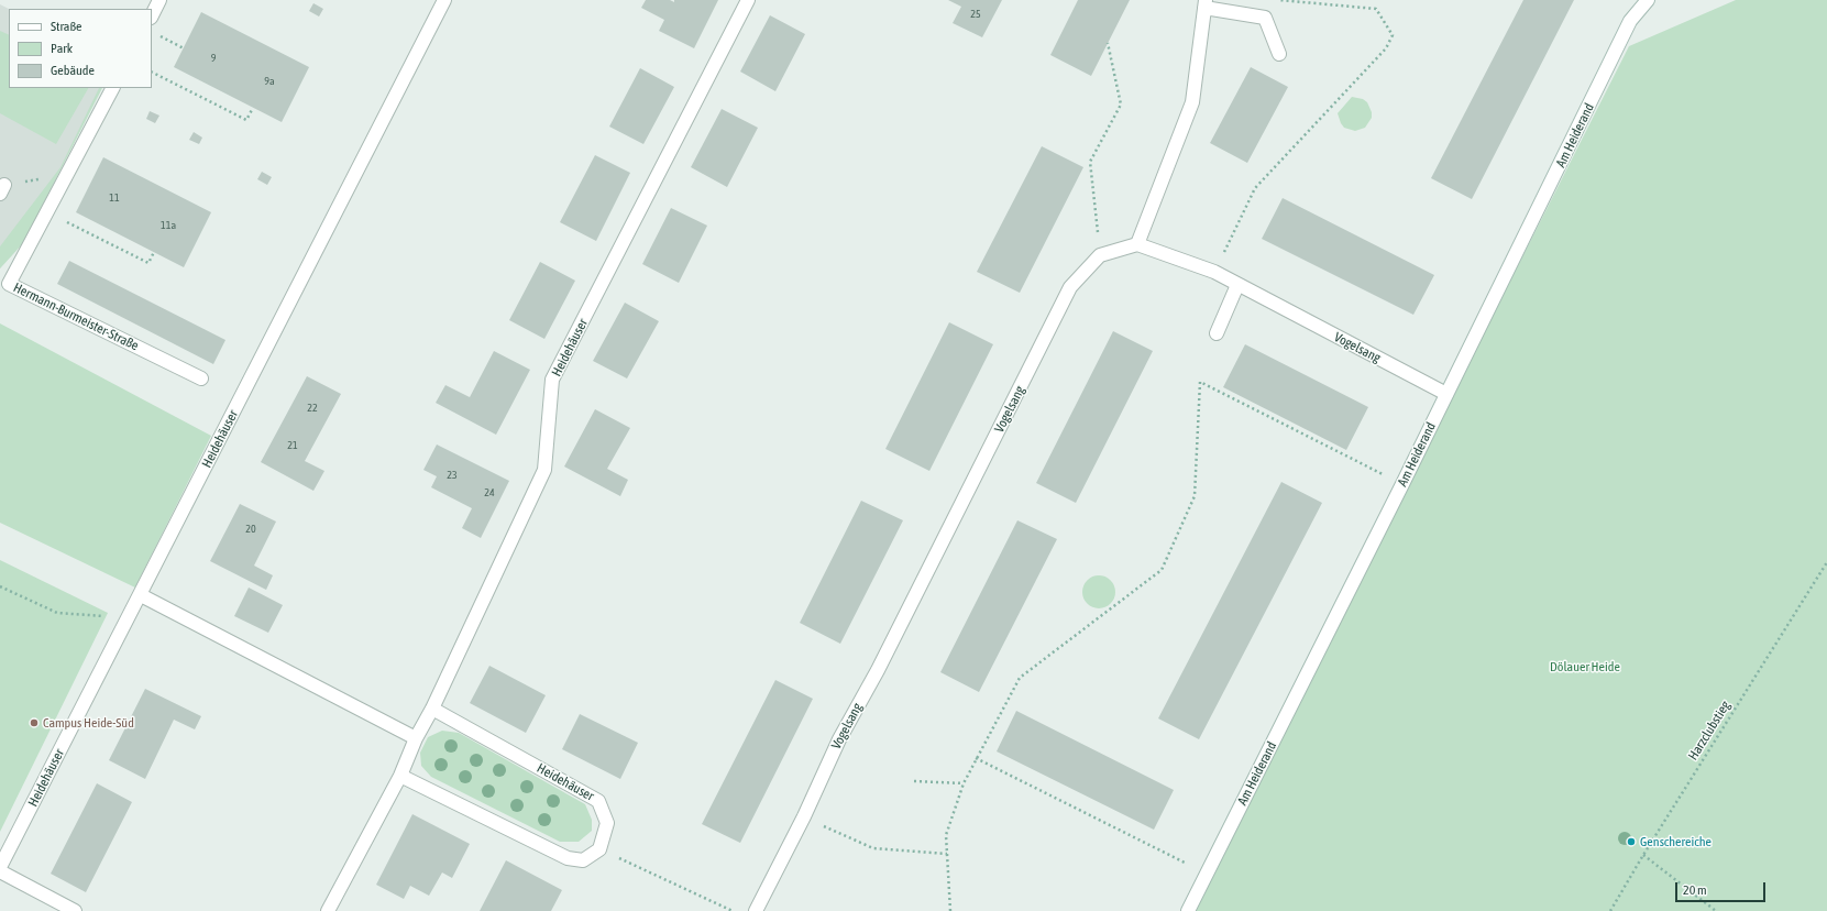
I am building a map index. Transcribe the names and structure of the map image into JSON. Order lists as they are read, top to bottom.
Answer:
{
  "streets": {
    "street": [
      "Am Heiderand",
      "Hermann-Burmeister-Straße",
      "Heidehäuser",
      "Vogelsang"
    ],
    "path": ["Harzclubstieg"]
  },
  "crossings": [
    ["Am Heiderand", "Vogelsang"]
  ],
  "parks": ["Dölauer Heide"],
  "places": ["Campus Heide-Süd", "Genschereiche"],
  "house_numbers": [
    "25",
    "9",
    "9a",
    "11",
    "11a",
    "22",
    "21",
    "23",
    "24",
    "20"
  ],
  "legend": ["Straße", "Park", "Gebäude"],
  "scale_bar": "20 m"
}
